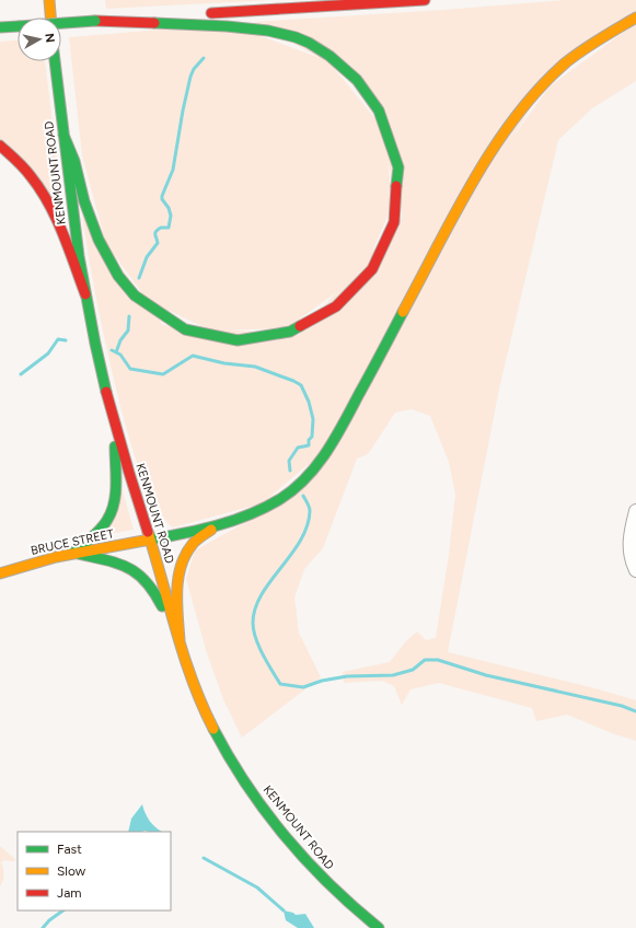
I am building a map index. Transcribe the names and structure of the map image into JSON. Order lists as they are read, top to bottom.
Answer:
{
  "streets": {
    "main road": ["KENMOUNT ROAD", "BRUCE STREET"]
  },
  "crossings": [
    ["KENMOUNT ROAD", "BRUCE STREET"]
  ],
  "legend": ["Fast", "Slow", "Jam"],
  "north": "right"
}
